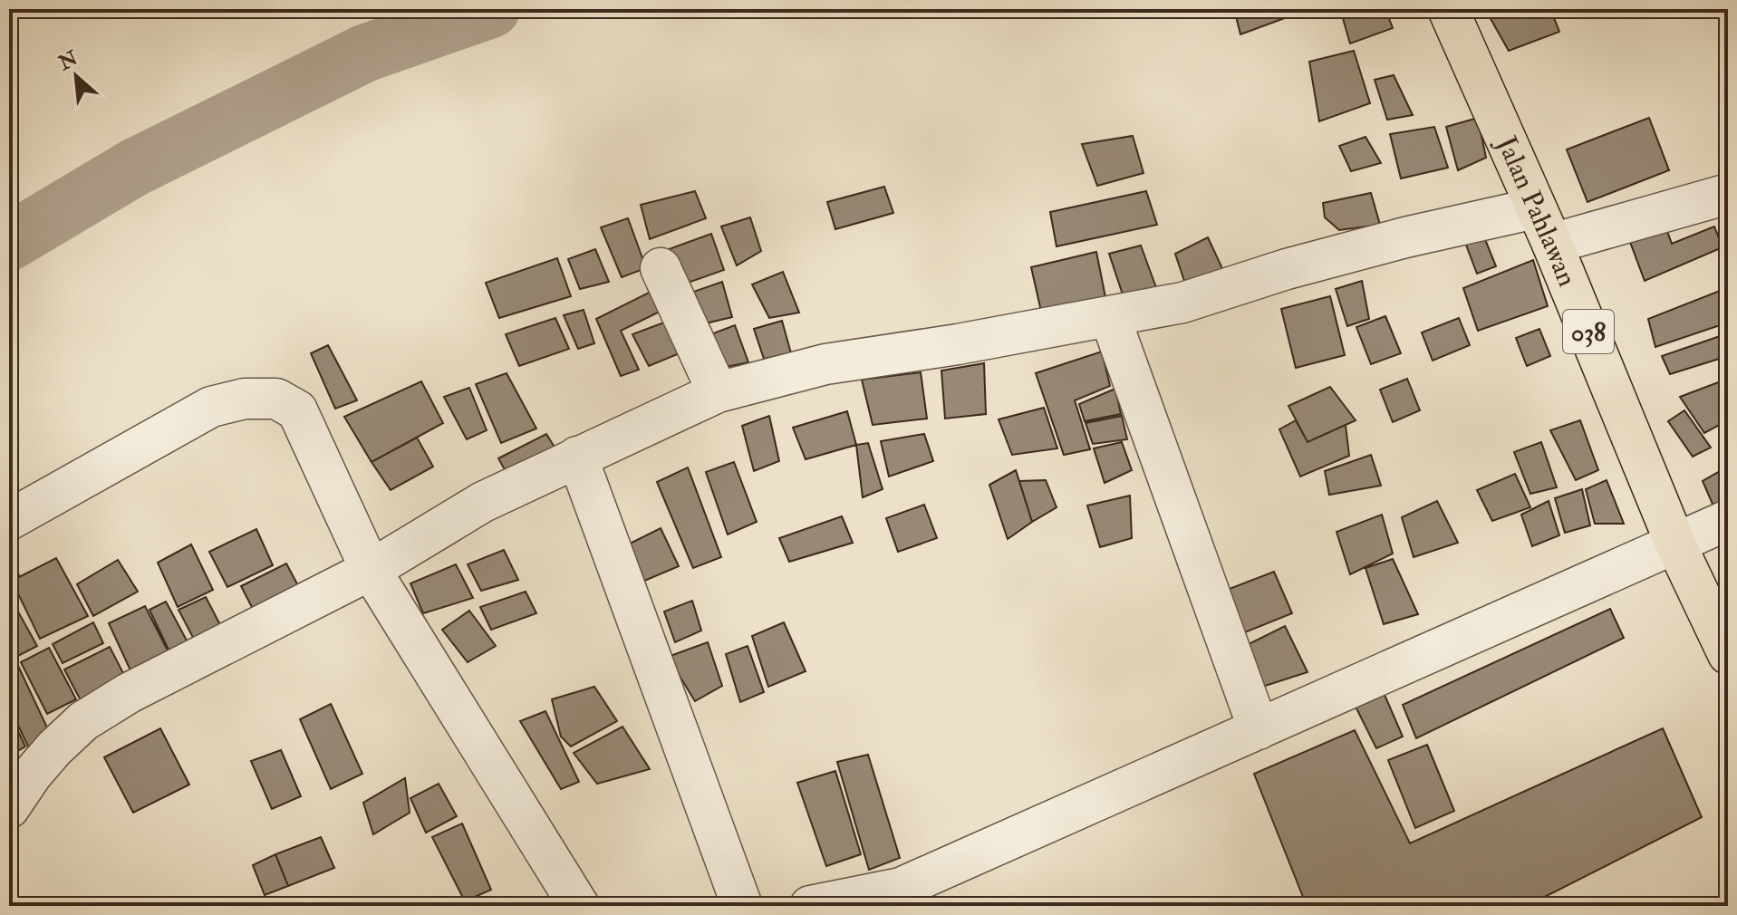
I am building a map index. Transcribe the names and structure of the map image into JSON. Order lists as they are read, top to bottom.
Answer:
{
  "streets": {
    "main road": ["Jalan Pahlawan", "038"]
  },
  "north": "top left"
}
